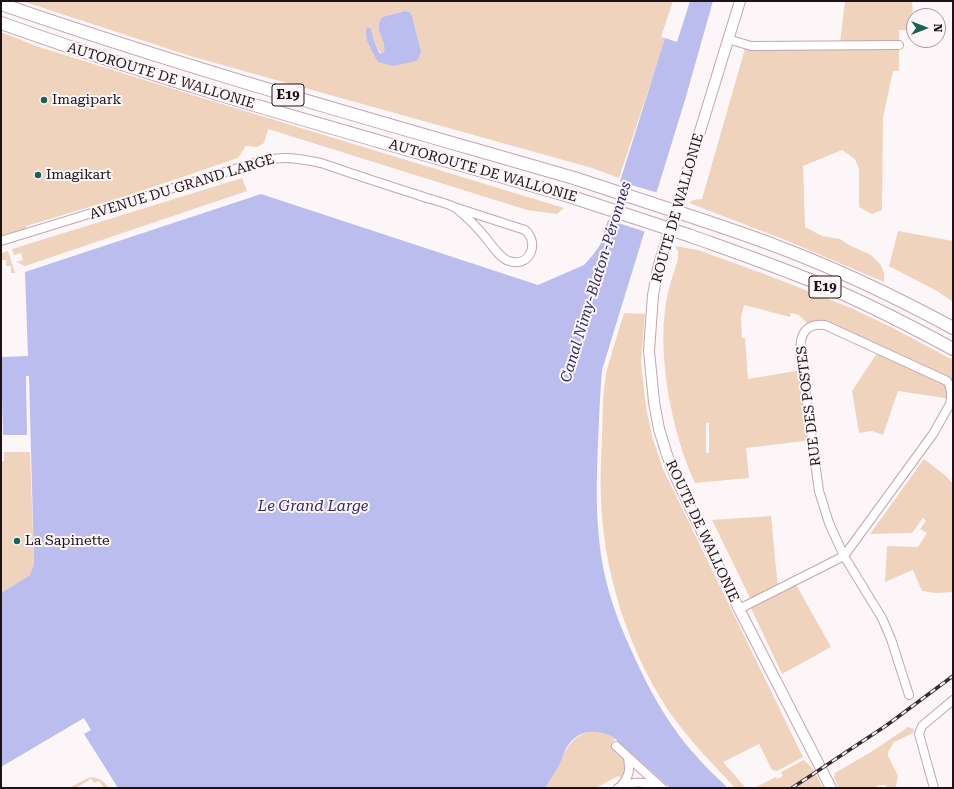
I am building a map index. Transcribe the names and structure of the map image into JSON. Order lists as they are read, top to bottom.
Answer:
{
  "streets": {
    "highway": ["AUTOROUTE DE WALLONIE", "E19"],
    "main road": ["ROUTE DE WALLONIE"],
    "street": ["AVENUE DU GRAND LARGE", "RUE DES POSTES"]
  },
  "crossings": [
    ["ROUTE DE WALLONIE", "RUE DES POSTES"]
  ],
  "water": ["Canal Nimy-Blaton-Péronnes", "Le Grand Large"],
  "places": ["Imagipark", "Imagikart", "La Sapinette"],
  "north": "right"
}
